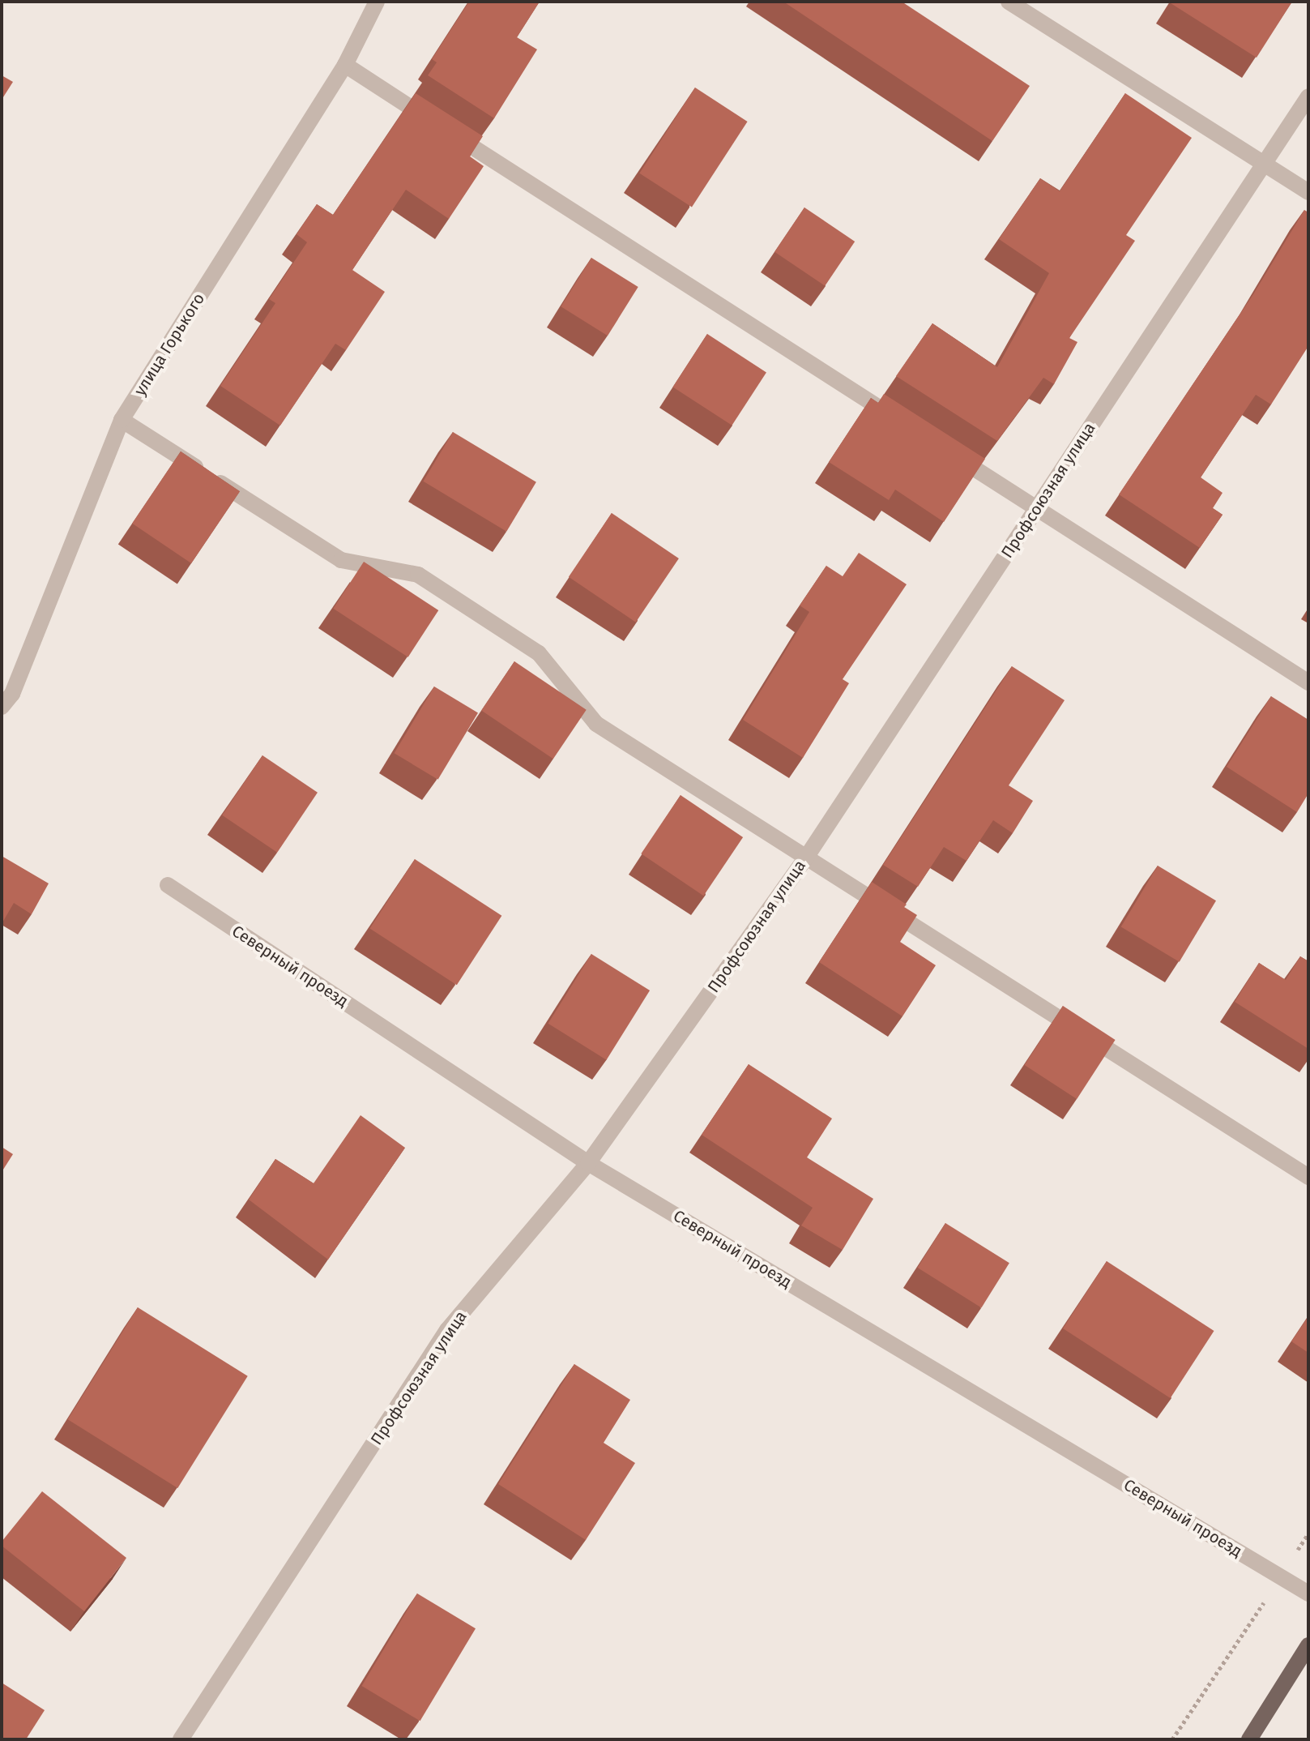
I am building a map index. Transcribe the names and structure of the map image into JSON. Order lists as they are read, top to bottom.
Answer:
{
  "streets": {
    "street": ["улица Горького", "Профсоюзная улица", "Северный проезд"]
  },
  "crossings": [
    ["Профсоюзная улица", "Северный проезд"]
  ]
}
